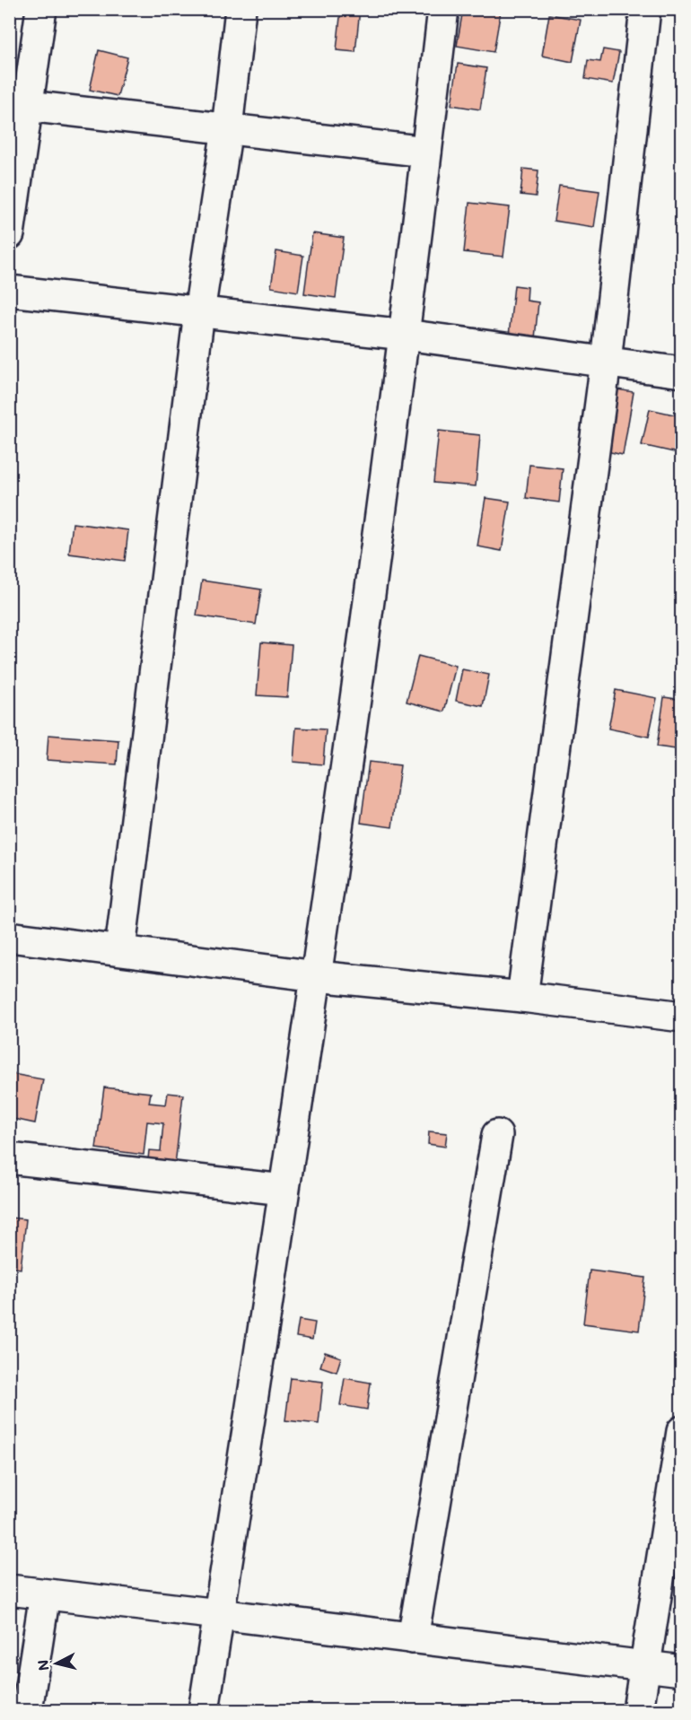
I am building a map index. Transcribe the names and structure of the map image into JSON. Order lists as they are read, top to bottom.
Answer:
{
  "north": "left"
}
